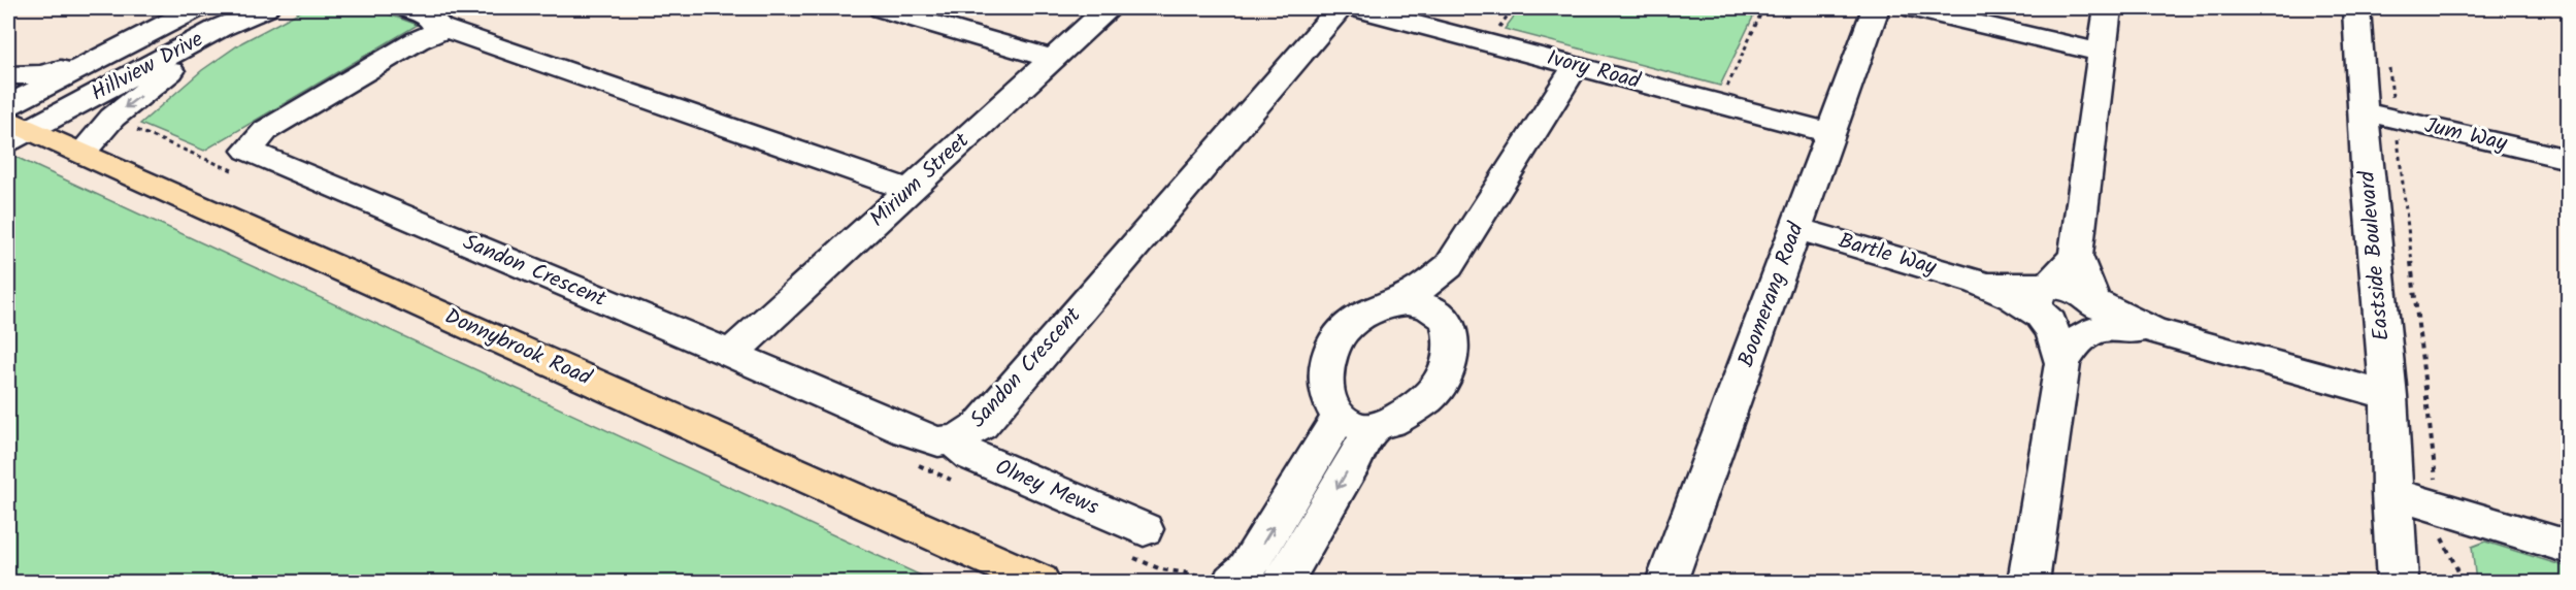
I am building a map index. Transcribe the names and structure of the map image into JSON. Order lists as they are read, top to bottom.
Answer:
{
  "streets": {
    "main road": ["Donnybrook Road"],
    "street": [
      "Hillview Drive",
      "Ivory Road",
      "Jum Way",
      "Mirium Street",
      "Bartle Way",
      "Eastside Boulevard",
      "Sandon Crescent",
      "Boomerang Road",
      "Olney Mews"
    ]
  },
  "crossings": [
    ["Hillview Drive", "Donnybrook Road"],
    ["Ivory Road", "Boomerang Road"],
    ["Jum Way", "Eastside Boulevard"],
    ["Mirium Street", "Sandon Crescent"],
    ["Bartle Way", "Boomerang Road"],
    ["Sandon Crescent", "Olney Mews"]
  ]
}
